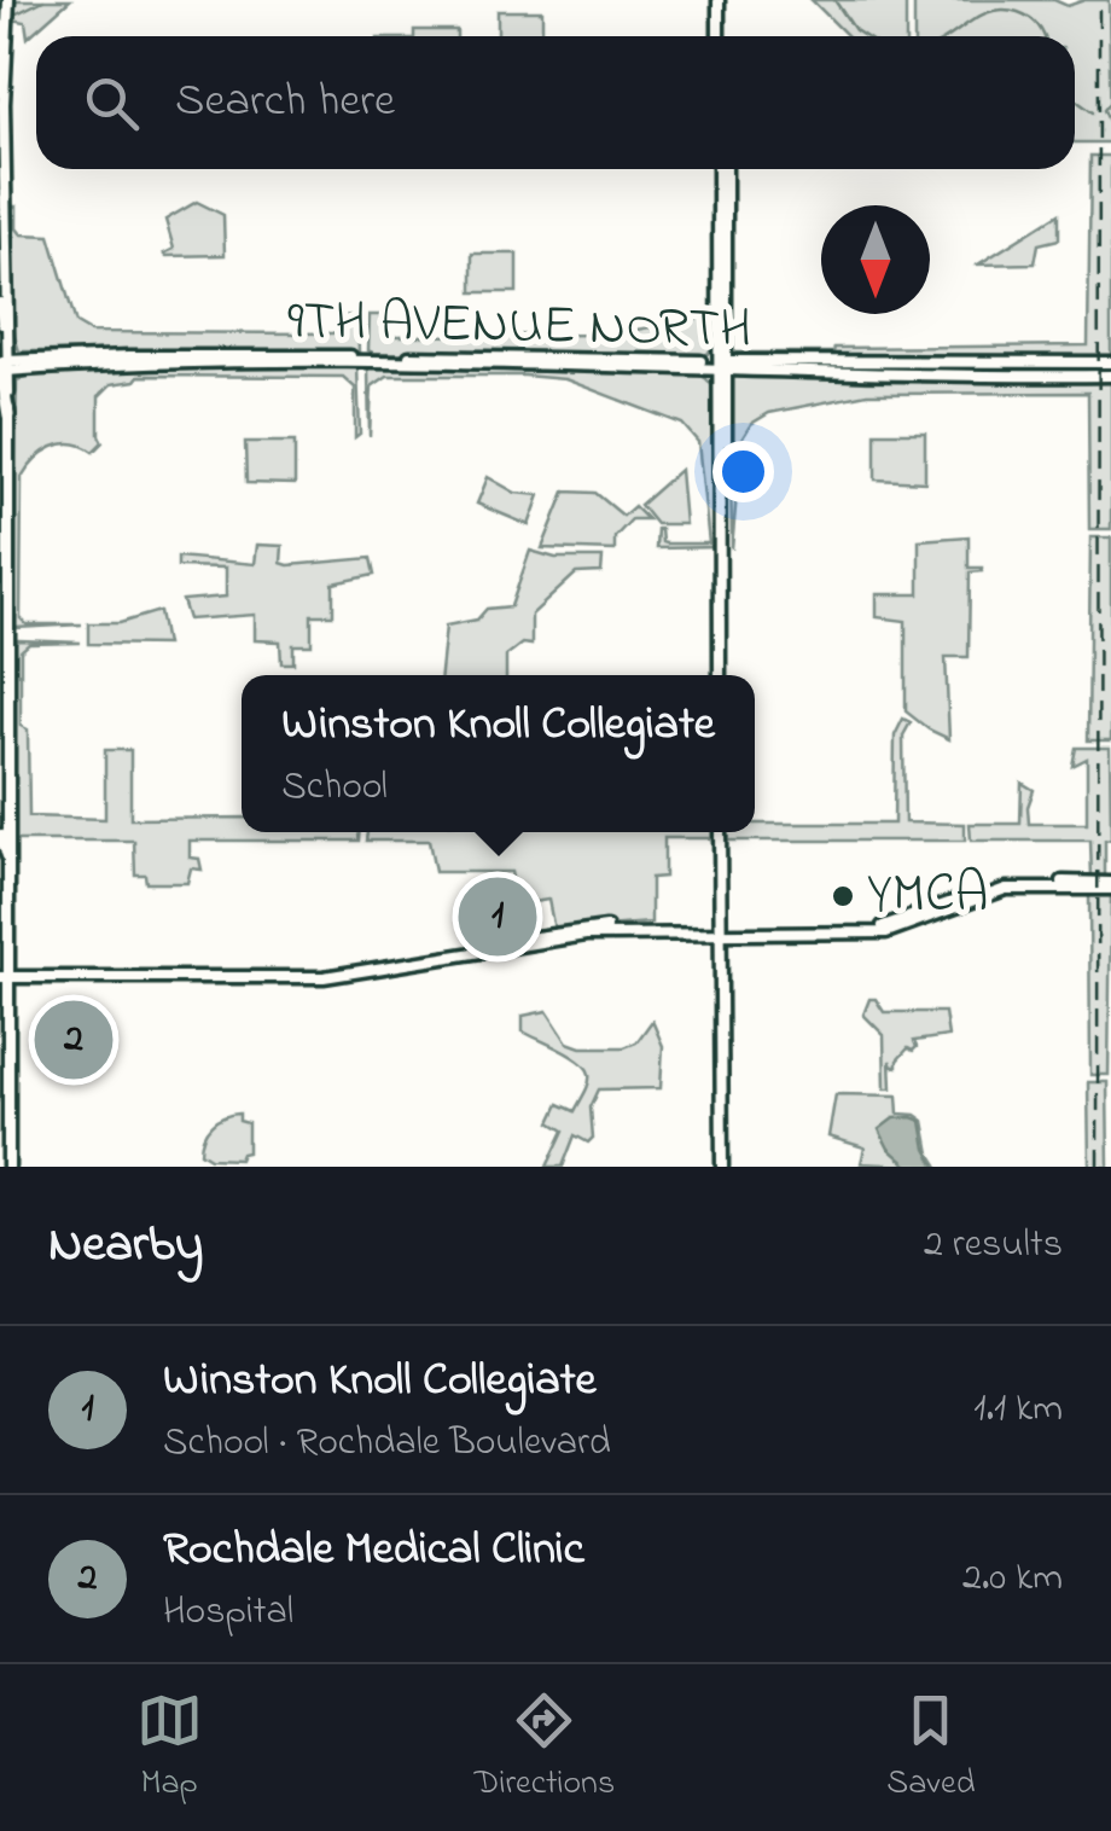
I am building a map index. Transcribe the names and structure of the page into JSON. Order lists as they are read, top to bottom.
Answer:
{
  "streets": {
    "main road": ["9TH AVENUE NORTH"]
  },
  "places": ["YMCA"],
  "north": "bottom",
  "page": {
    "search": "Search here",
    "popup": ["Winston Knoll Collegiate", "School"],
    "pins": ["1", "2"],
    "heading": ["Nearby", "2 results"],
    "list": [
      {
        "mark": "1",
        "name": "Winston Knoll Collegiate",
        "note": "School · Rochdale Boulevard",
        "value": "1.1 km"
      },
      {
        "mark": "2",
        "name": "Rochdale Medical Clinic",
        "note": "Hospital",
        "value": "2.0 km"
      }
    ],
    "nav": ["Map", "Directions", "Saved"]
  }
}
